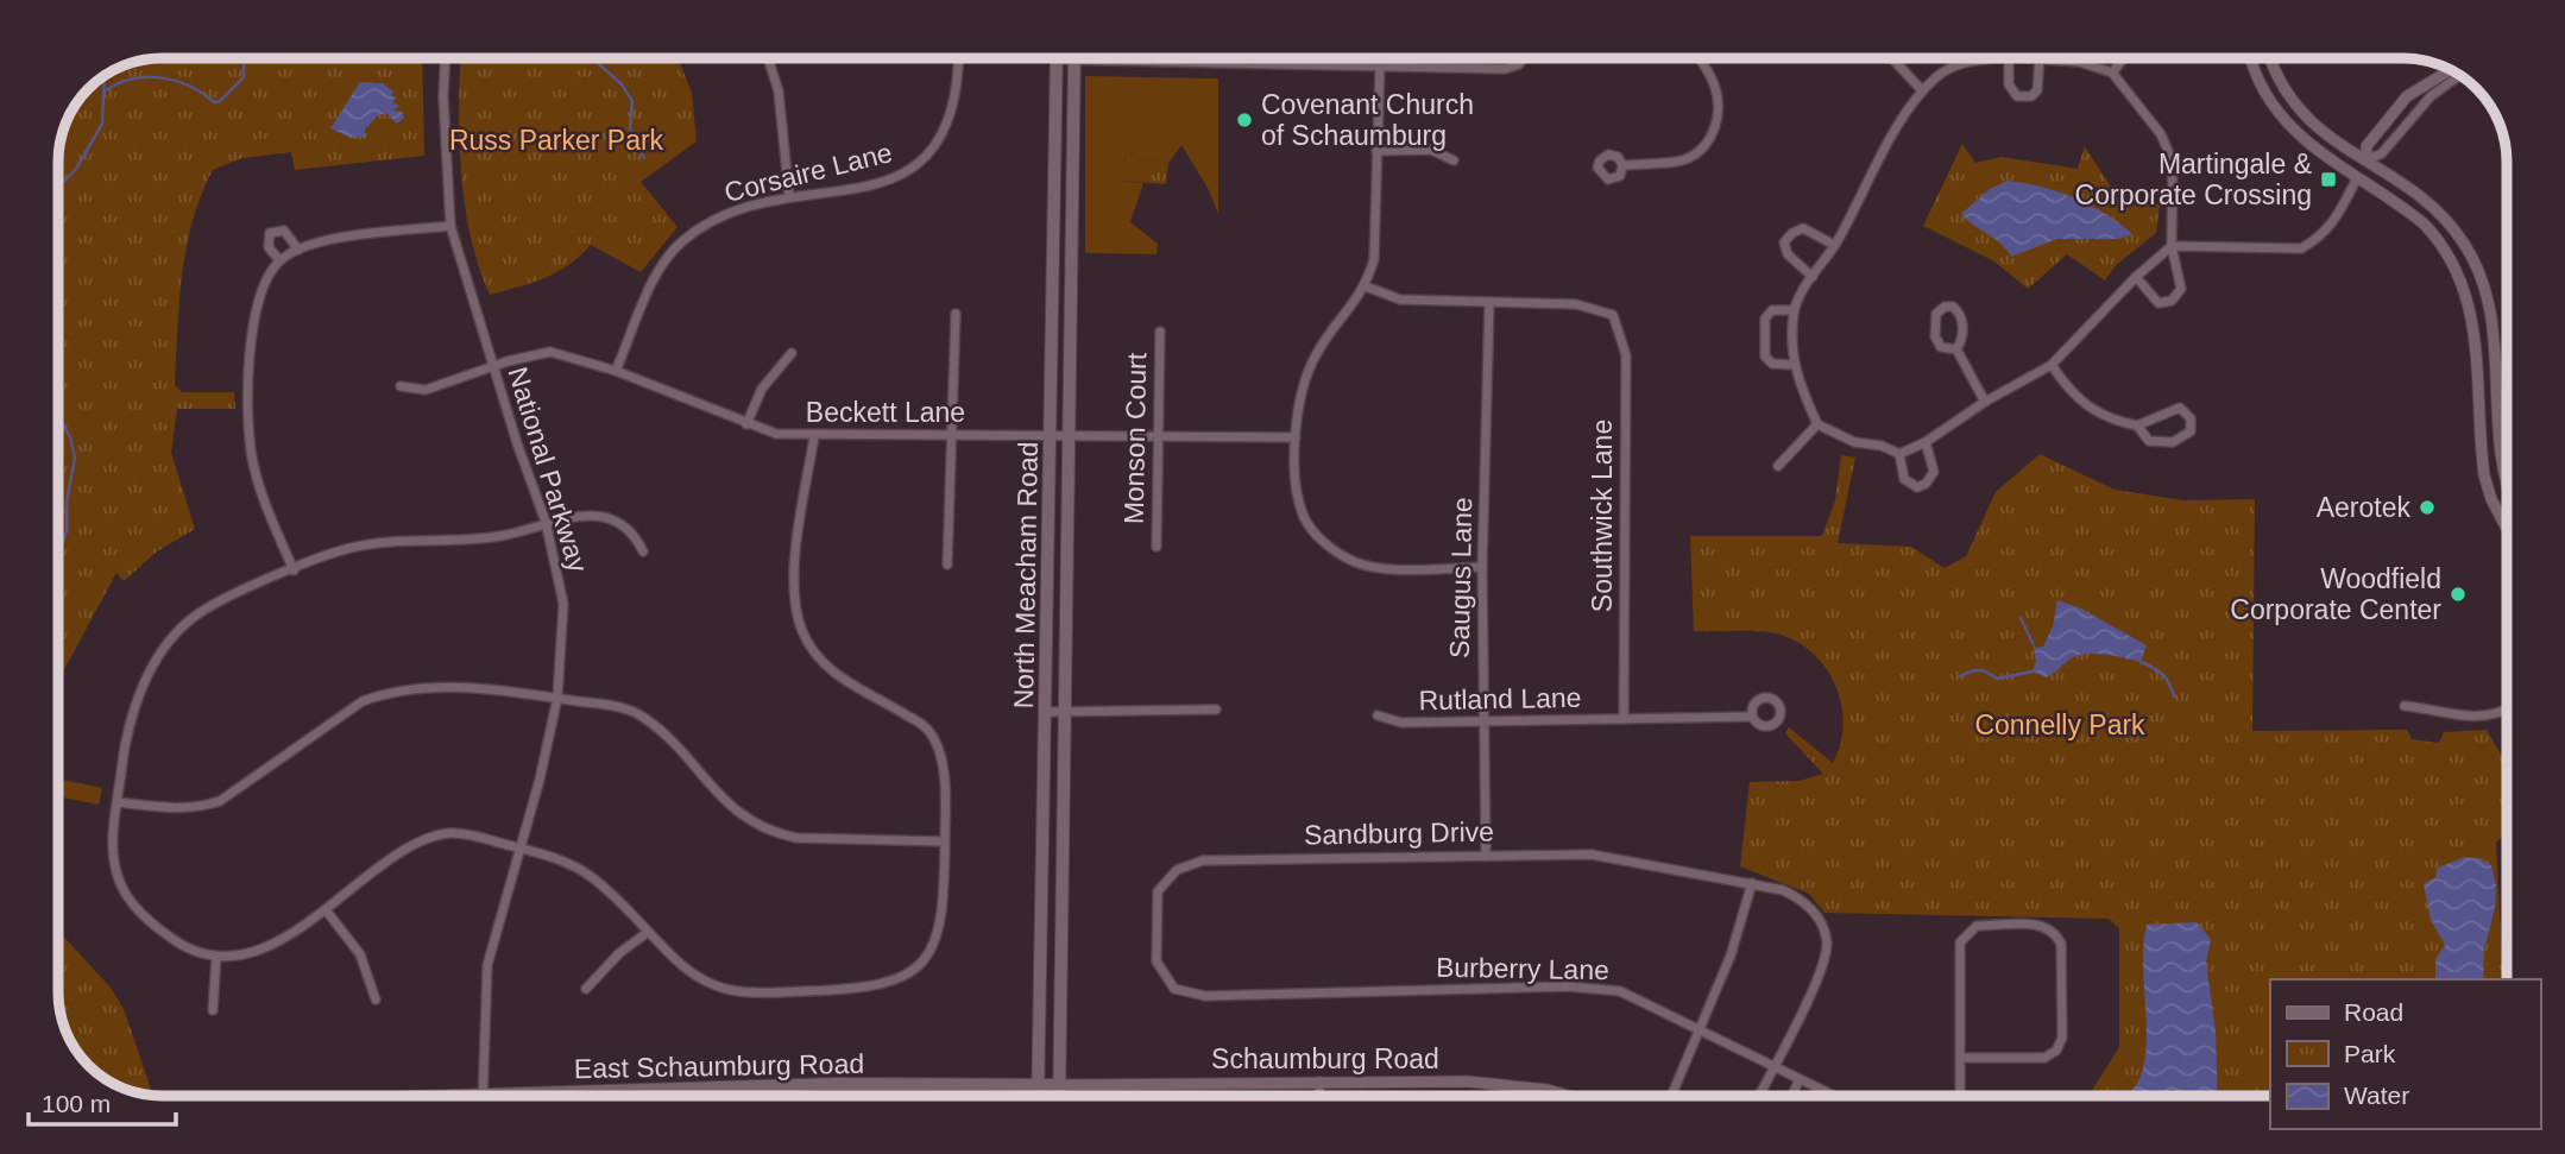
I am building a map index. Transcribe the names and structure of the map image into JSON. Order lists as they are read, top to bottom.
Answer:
{
  "streets": {
    "main road": ["North Meacham Road", "Schaumburg Road", "East Schaumburg Road"],
    "street": [
      "Corsaire Lane",
      "Beckett Lane",
      "Monson Court",
      "National Parkway",
      "Southwick Lane",
      "Saugus Lane",
      "Rutland Lane",
      "Sandburg Drive",
      "Burberry Lane"
    ]
  },
  "crossings": [
    ["Corsaire Lane", "Beckett Lane"],
    ["Beckett Lane", "Monson Court"],
    ["Beckett Lane", "National Parkway"],
    ["Beckett Lane", "North Meacham Road"],
    ["Southwick Lane", "Saugus Lane"],
    ["Southwick Lane", "Rutland Lane"],
    ["North Meacham Road", "Schaumburg Road"],
    ["North Meacham Road", "East Schaumburg Road"],
    ["Saugus Lane", "Rutland Lane"],
    ["Saugus Lane", "Sandburg Drive"],
    ["Sandburg Drive", "Burberry Lane"],
    ["Schaumburg Road", "East Schaumburg Road"]
  ],
  "parks": ["Russ Parker Park", "Connelly Park"],
  "places": {
    "other": ["Covenant Church of Schaumburg", "Aerotek", "Woodfield Corporate Center"],
    "transit": ["Martingale & Corporate Crossing"]
  },
  "legend": ["Road", "Park", "Water"],
  "scale_bar": "100 m"
}
